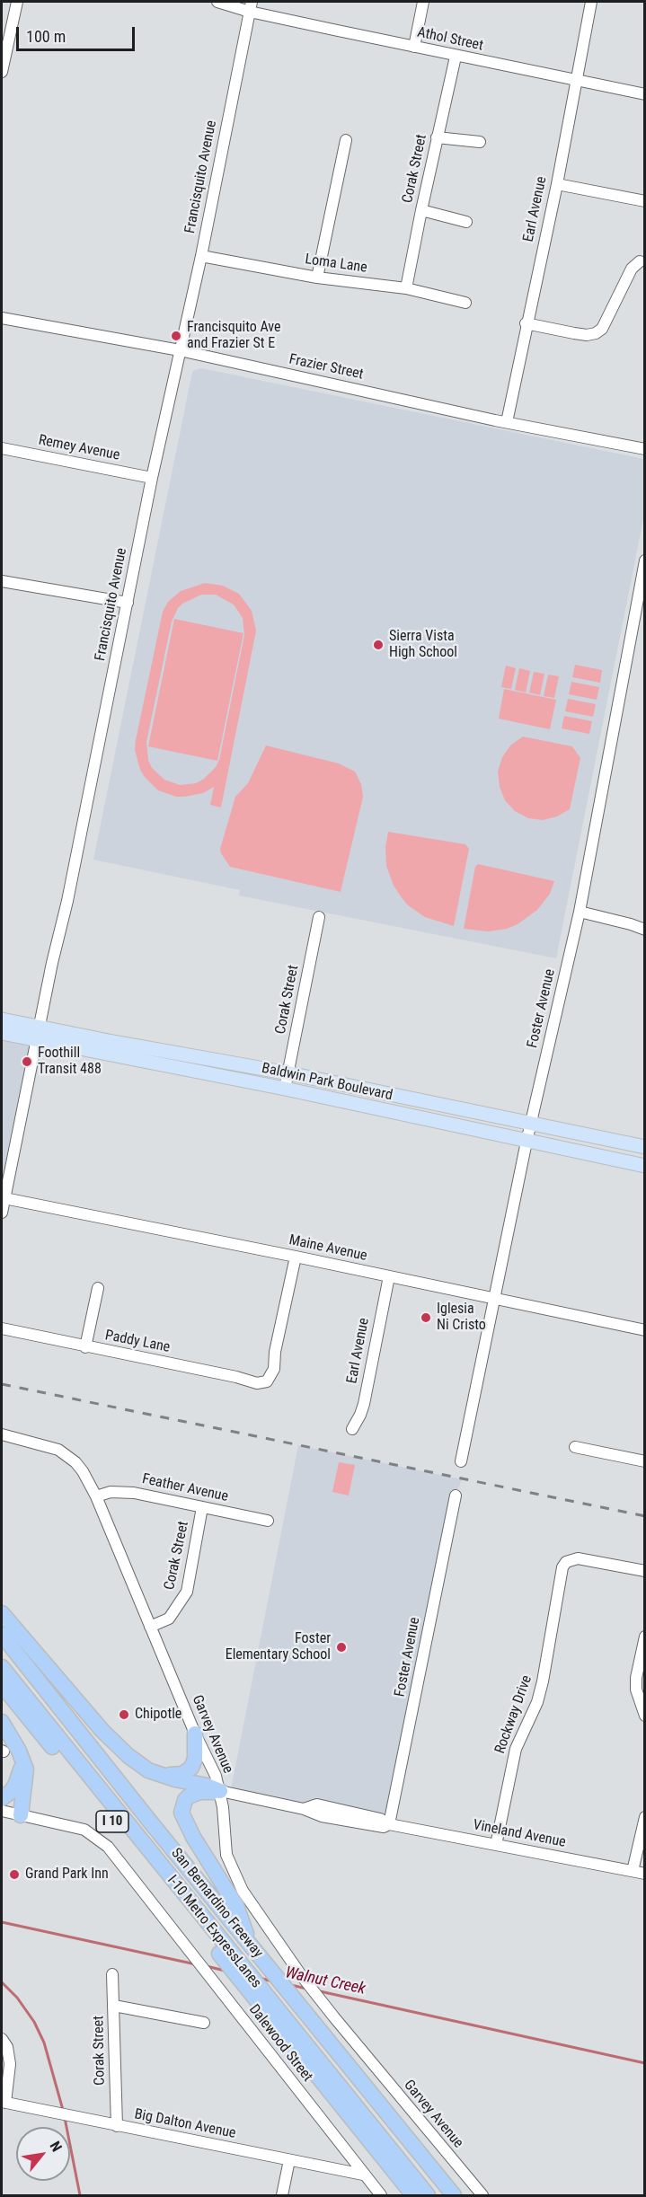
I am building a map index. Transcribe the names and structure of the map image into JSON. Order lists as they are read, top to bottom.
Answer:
{
  "streets": {
    "highway": ["I 10", "San Bernardino Freeway", "I-10 Metro ExpressLanes"],
    "main road": ["Baldwin Park Boulevard"],
    "street": [
      "Athol Street",
      "Corak Street",
      "Francisquito Avenue",
      "Earl Avenue",
      "Loma Lane",
      "Frazier Street",
      "Remey Avenue",
      "Foster Avenue",
      "Maine Avenue",
      "Paddy Lane",
      "Feather Avenue",
      "Rockway Drive",
      "Garvey Avenue",
      "Vineland Avenue",
      "Dalewood Street",
      "Big Dalton Avenue"
    ]
  },
  "crossings": [
    ["Athol Street", "Corak Street"],
    ["Athol Street", "Francisquito Avenue"],
    ["Athol Street", "Earl Avenue"],
    ["Corak Street", "Loma Lane"],
    ["Corak Street", "Baldwin Park Boulevard"],
    ["Corak Street", "Feather Avenue"],
    ["Corak Street", "Garvey Avenue"],
    ["Corak Street", "Big Dalton Avenue"],
    ["Francisquito Avenue", "Loma Lane"],
    ["Francisquito Avenue", "Frazier Street"],
    ["Francisquito Avenue", "Remey Avenue"],
    ["Francisquito Avenue", "Baldwin Park Boulevard"],
    ["Francisquito Avenue", "Maine Avenue"],
    ["Earl Avenue", "Frazier Street"],
    ["Earl Avenue", "Maine Avenue"],
    ["Foster Avenue", "Baldwin Park Boulevard"],
    ["Foster Avenue", "Maine Avenue"],
    ["Foster Avenue", "Vineland Avenue"],
    ["Maine Avenue", "Paddy Lane"],
    ["Feather Avenue", "Garvey Avenue"],
    ["Rockway Drive", "Vineland Avenue"],
    ["Garvey Avenue", "Vineland Avenue"],
    ["San Bernardino Freeway", "I-10 Metro ExpressLanes"],
    ["Dalewood Street", "Big Dalton Avenue"]
  ],
  "water": ["Walnut Creek"],
  "places": [
    "Francisquito Ave and Frazier St E",
    "Sierra Vista High School",
    "Foothill Transit 488",
    "Iglesia Ni Cristo",
    "Foster Elementary School",
    "Chipotle",
    "Grand Park Inn"
  ],
  "scale_bar": "100 m",
  "north": "top right"
}
